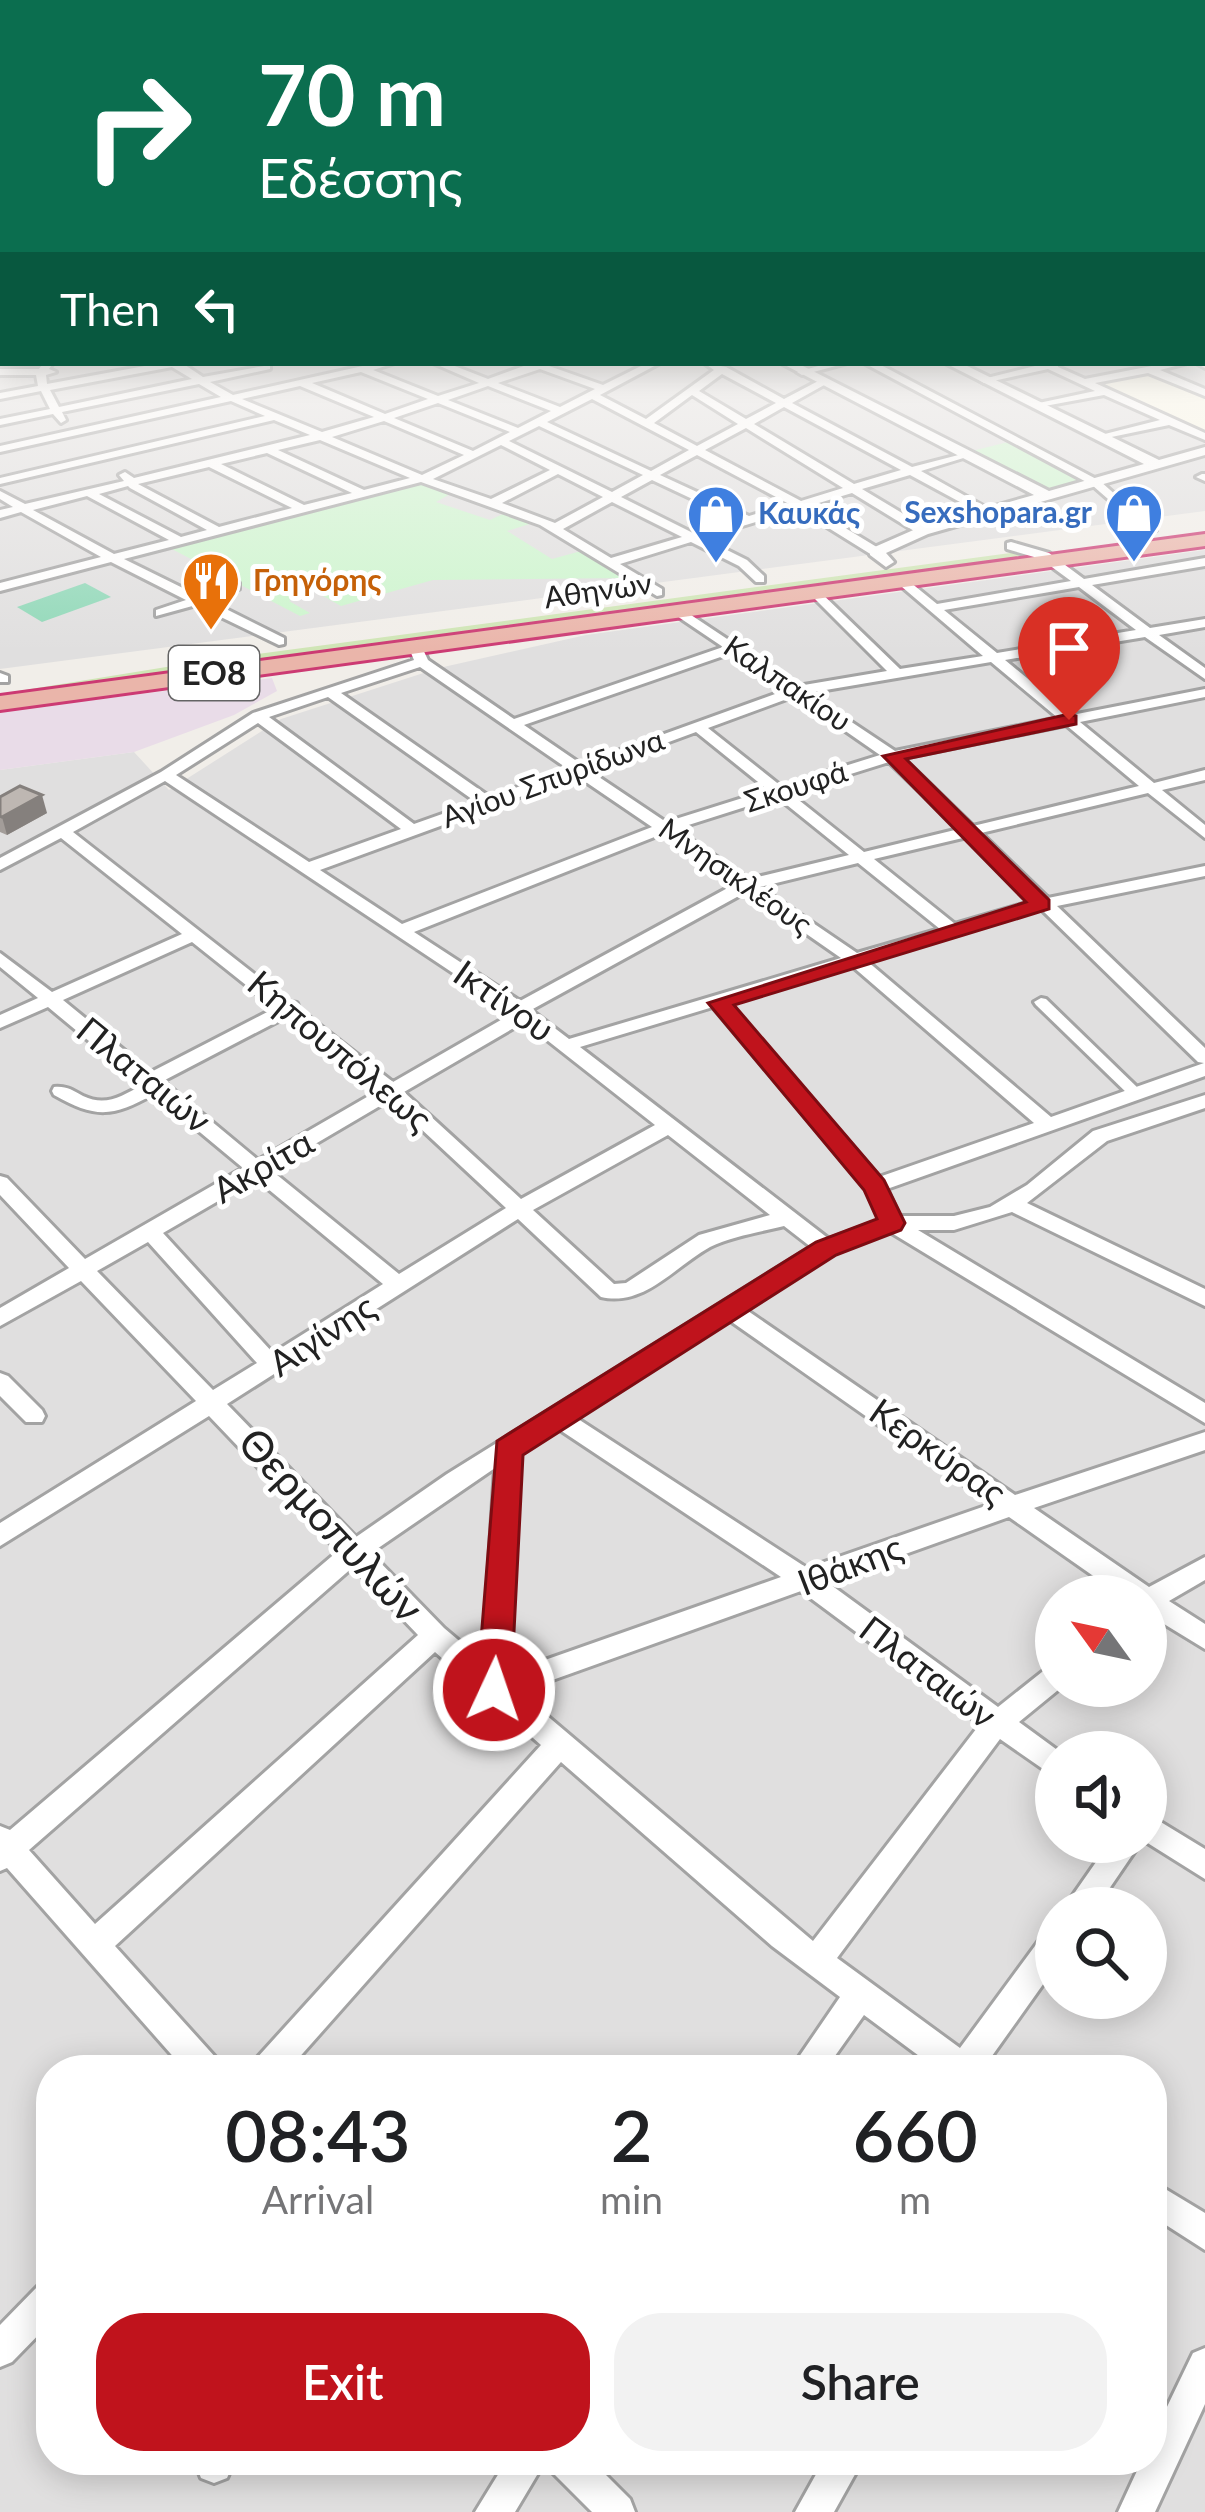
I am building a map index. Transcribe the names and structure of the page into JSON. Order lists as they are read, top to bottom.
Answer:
{
  "streets": {
    "highway": ["Αθηνών", "ΕΟ8"],
    "street": [
      "Καλπακίου",
      "Αγίου Σπυρίδωνα",
      "Σκουφά",
      "Μνησικλέους",
      "Ικτίνου",
      "Κηπουπόλεως",
      "Πλαταιών",
      "Ακρίτα",
      "Αιγίνης",
      "Κερκύρας",
      "Θερμοπυλών",
      "Ιθάκης"
    ]
  },
  "crossings": [
    ["Αθηνών", "Καλπακίου"],
    ["Αθηνών", "Μνησικλέους"],
    ["Καλπακίου", "Αγίου Σπυρίδωνα"],
    ["Καλπακίου", "Σκουφά"],
    ["Καλπακίου", "Ακρίτα"],
    ["Αγίου Σπυρίδωνα", "Μνησικλέους"],
    ["Αγίου Σπυρίδωνα", "Ικτίνου"],
    ["Σκουφά", "Μνησικλέους"],
    ["Σκουφά", "Ικτίνου"],
    ["Μνησικλέους", "Ακρίτα"],
    ["Ικτίνου", "Κηπουπόλεως"],
    ["Ικτίνου", "Ακρίτα"],
    ["Ικτίνου", "Αιγίνης"],
    ["Κηπουπόλεως", "Ακρίτα"],
    ["Κηπουπόλεως", "Αιγίνης"],
    ["Πλαταιών", "Ακρίτα"],
    ["Πλαταιών", "Αιγίνης"],
    ["Πλαταιών", "Ιθάκης"],
    ["Ακρίτα", "Θερμοπυλών"],
    ["Αιγίνης", "Θερμοπυλών"],
    ["Κερκύρας", "Ιθάκης"],
    ["Θερμοπυλών", "Ιθάκης"]
  ],
  "places": {
    "shop": ["Sexshopara.gr", "Καυκάς"],
    "restaurant": ["Γρηγόρης"]
  },
  "north": "top left",
  "page": {
    "turn": ["70 m", "Εδέσσης"],
    "then": "Then",
    "eta": [
      "08:43",
      "Arrival",
      "2",
      "min",
      "660",
      "m"
    ],
    "buttons": ["Exit", "Share"]
  }
}
